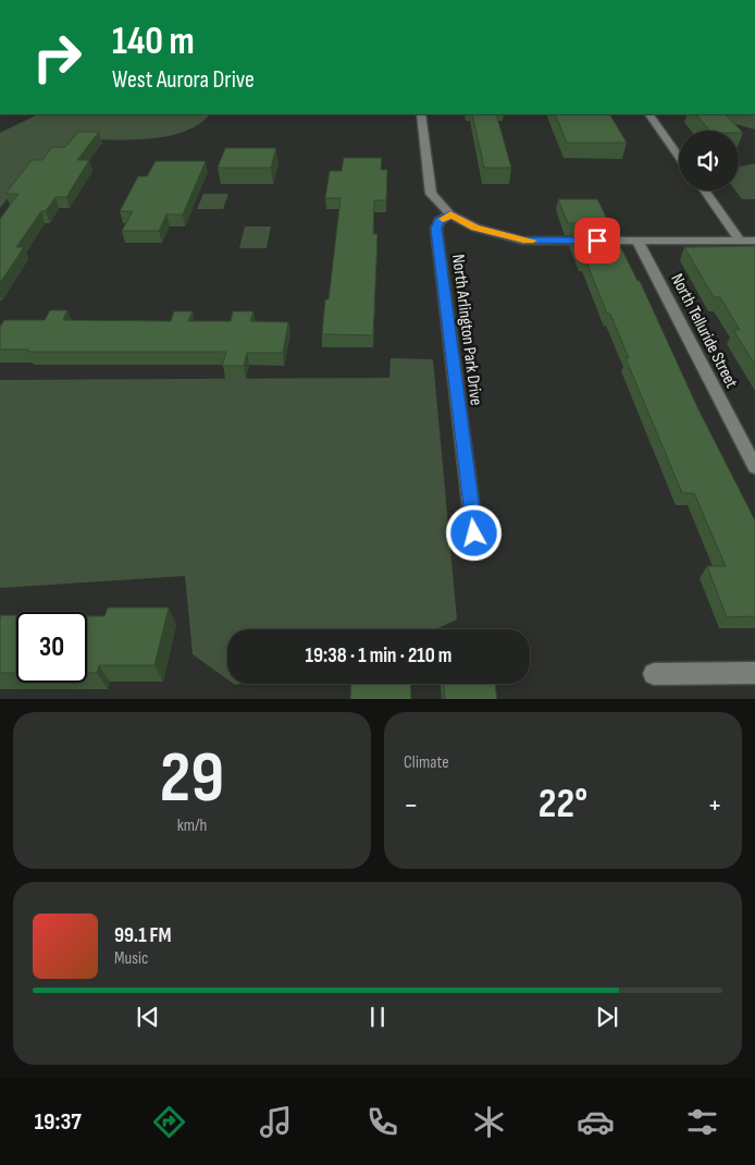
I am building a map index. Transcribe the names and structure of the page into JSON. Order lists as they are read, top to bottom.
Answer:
{
  "streets": {
    "street": ["North Arlington Park Drive", "North Telluride Street"]
  },
  "page": {
    "turn": ["140 m", "West Aurora Drive"],
    "limit": "30",
    "trip": "19:38 · 1 min · 210 m",
    "tile": [
      ["29", "km/h"],
      "Climate"
    ],
    "heat": ["−", "22°", "+"],
    "song": ["99.1 FM", "Music"],
    "tabs": "19:37"
  }
}
